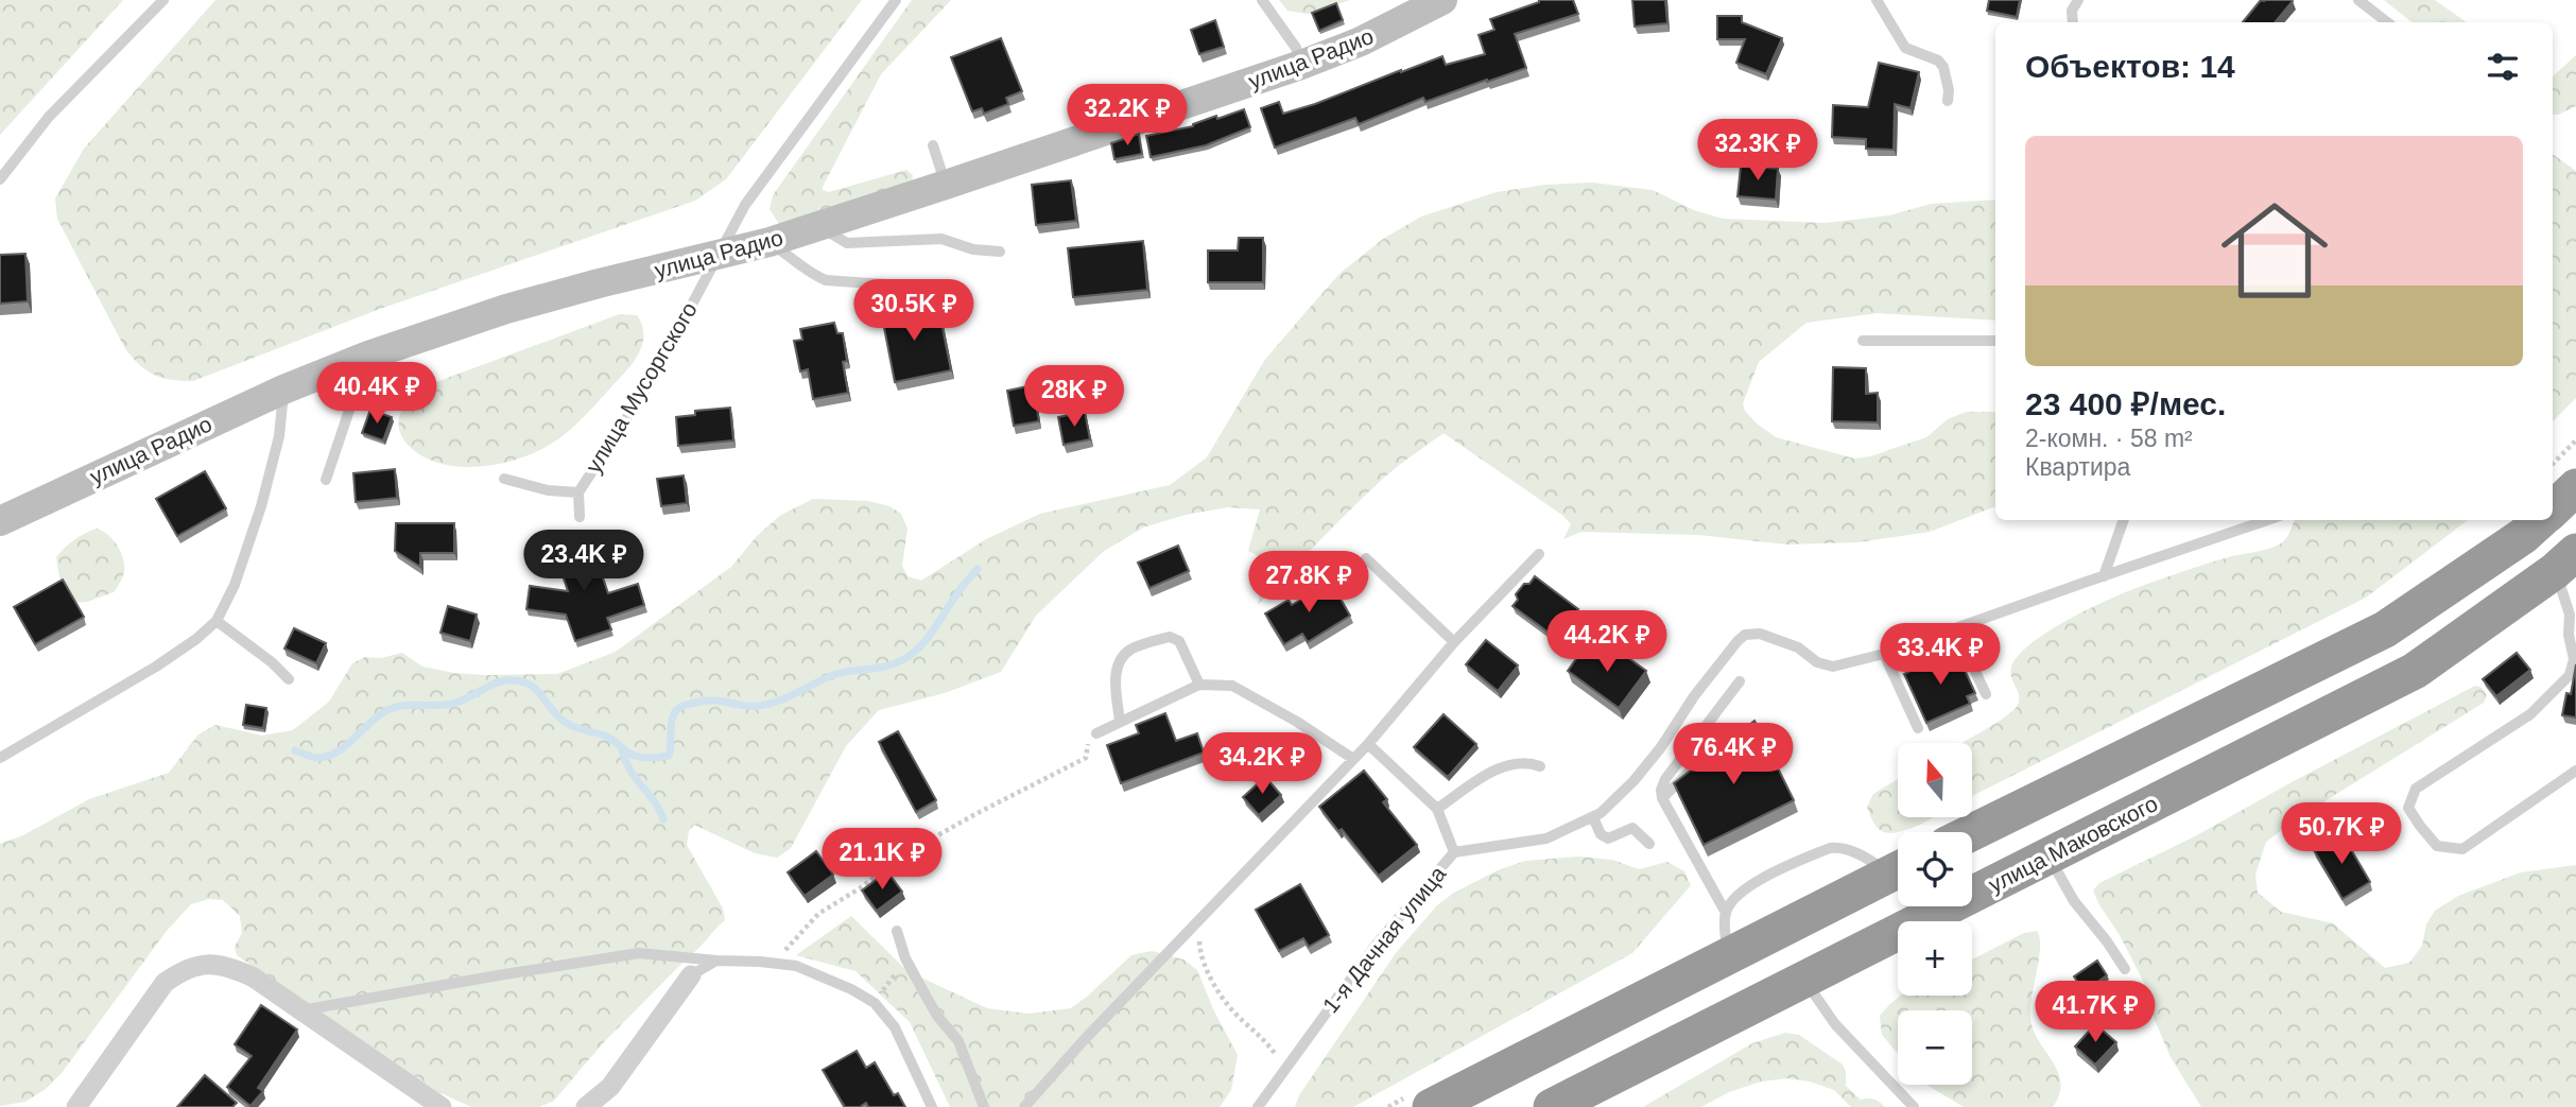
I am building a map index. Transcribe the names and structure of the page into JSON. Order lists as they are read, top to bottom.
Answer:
{
  "streets": {
    "highway": ["улица Маковского"],
    "main road": ["улица Радио"],
    "lane": ["улица Мусоргского", "1-я Дачная улица"]
  },
  "crossings": [
    ["улица Радио", "улица Мусоргского"]
  ],
  "north": "top",
  "page": {
    "heading": "Объектов: 14",
    "price": [
      "32.2K ₽",
      "32.3K ₽",
      "30.5K ₽",
      "40.4K ₽",
      "28K ₽",
      "23.4K ₽",
      "27.8K ₽",
      "44.2K ₽",
      "33.4K ₽",
      "76.4K ₽",
      "34.2K ₽",
      "50.7K ₽",
      "21.1K ₽",
      "41.7K ₽"
    ],
    "list": [
      {
        "name": "23 400 ₽/мес.",
        "note": "2-комн. · 58 m² · Квартира"
      }
    ],
    "map_buttons": ["+", "−"]
  }
}
